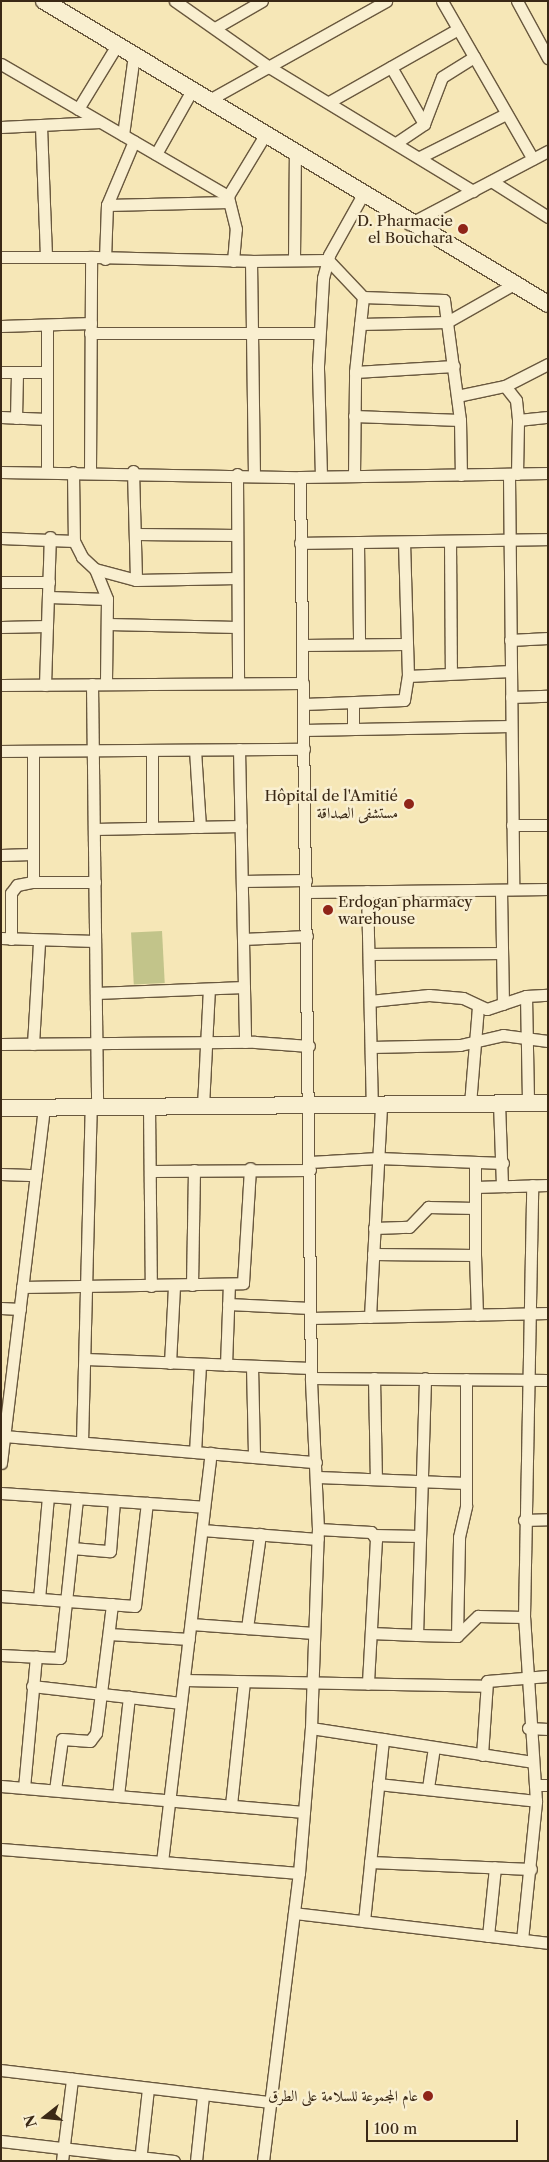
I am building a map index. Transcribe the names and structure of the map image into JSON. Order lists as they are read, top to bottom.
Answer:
{
  "places": [
    "D. Pharmacie el Bouchara",
    "Hôpital de l'Amitié مستشفى الصداقة",
    "Erdogan pharmacy warehouse",
    "عام المجموعة للسلامة على الطرق"
  ],
  "scale_bar": "100 m",
  "north": "left"
}
